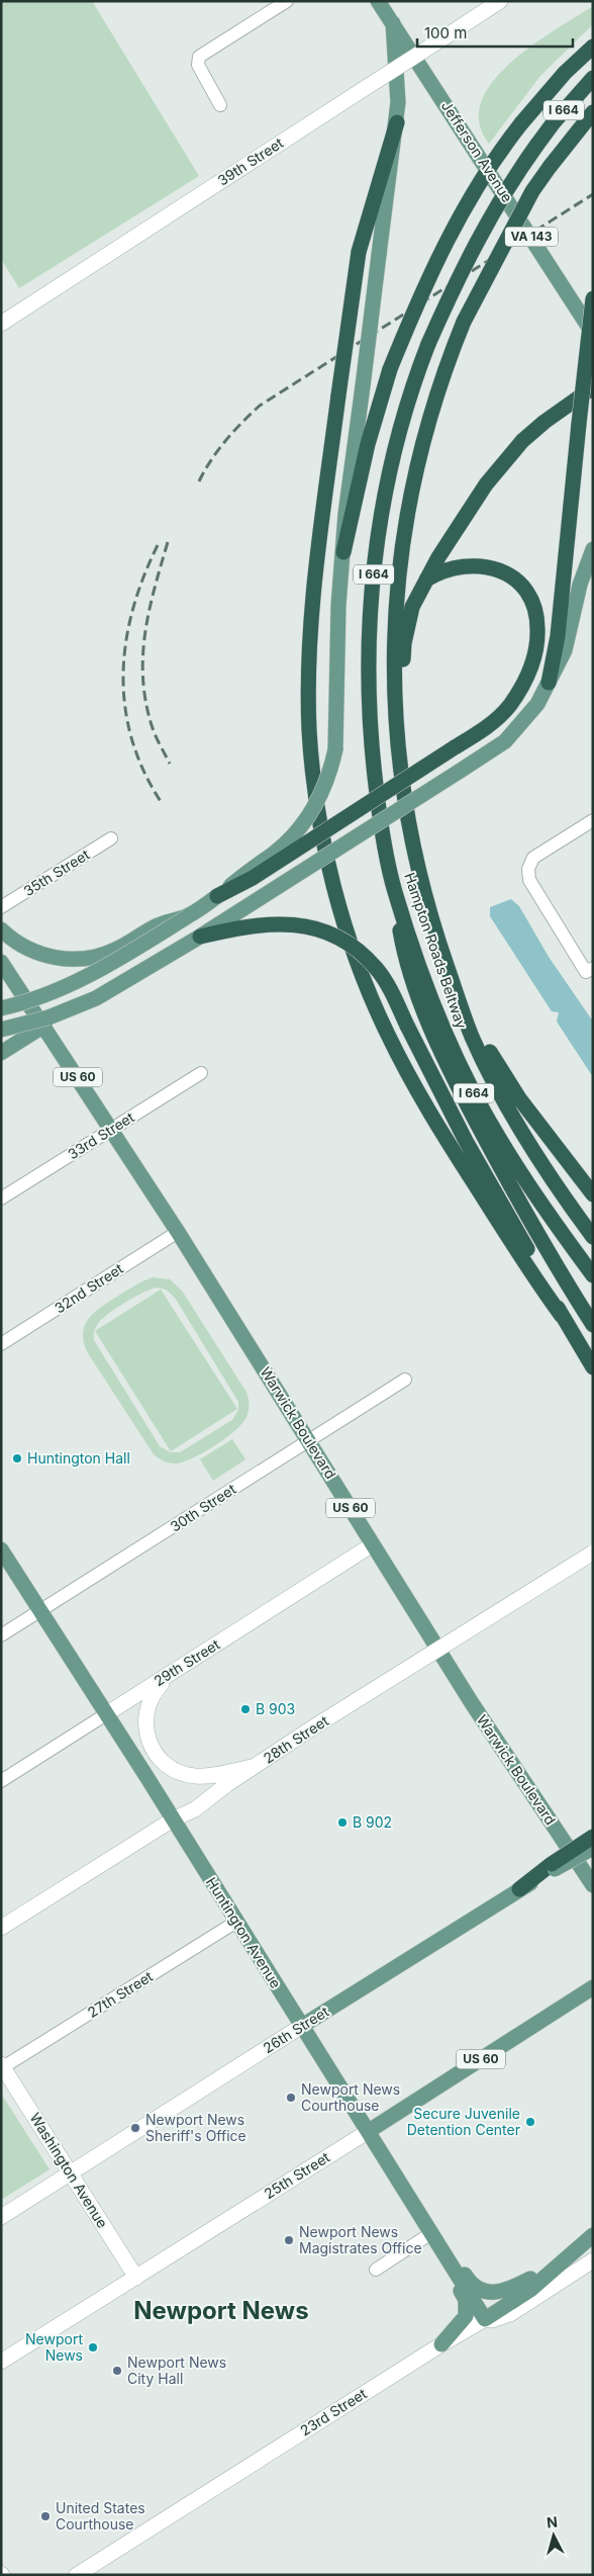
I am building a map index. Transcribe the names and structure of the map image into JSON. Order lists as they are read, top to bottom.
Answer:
{
  "streets": {
    "highway": ["I 664", "Hampton Roads Beltway"],
    "main road": [
      "Jefferson Avenue",
      "VA 143",
      "US 60",
      "Warwick Boulevard",
      "Huntington Avenue",
      "26th Street",
      "25th Street"
    ],
    "street": [
      "39th Street",
      "35th Street",
      "33rd Street",
      "32nd Street",
      "30th Street",
      "29th Street",
      "28th Street",
      "27th Street",
      "Washington Avenue",
      "23rd Street"
    ]
  },
  "crossings": [
    ["33rd Street", "Warwick Boulevard"],
    ["32nd Street", "Warwick Boulevard"],
    ["Warwick Boulevard", "30th Street"],
    ["Warwick Boulevard", "29th Street"],
    ["30th Street", "Huntington Avenue"],
    ["29th Street", "Huntington Avenue"],
    ["28th Street", "Huntington Avenue"],
    ["Huntington Avenue", "27th Street"],
    ["Huntington Avenue", "26th Street"],
    ["Huntington Avenue", "25th Street"],
    ["Huntington Avenue", "23rd Street"],
    ["27th Street", "Washington Avenue"],
    ["26th Street", "Washington Avenue"],
    ["Washington Avenue", "25th Street"]
  ],
  "districts": ["Newport News"],
  "places": [
    "Huntington Hall",
    "B 903",
    "B 902",
    "Newport News Courthouse",
    "Secure Juvenile Detention Center",
    "Newport News Sheriff's Office",
    "Newport News Magistrates Office",
    "Newport News",
    "Newport News City Hall",
    "United States Courthouse"
  ],
  "scale_bar": "100 m",
  "north": "top"
}
